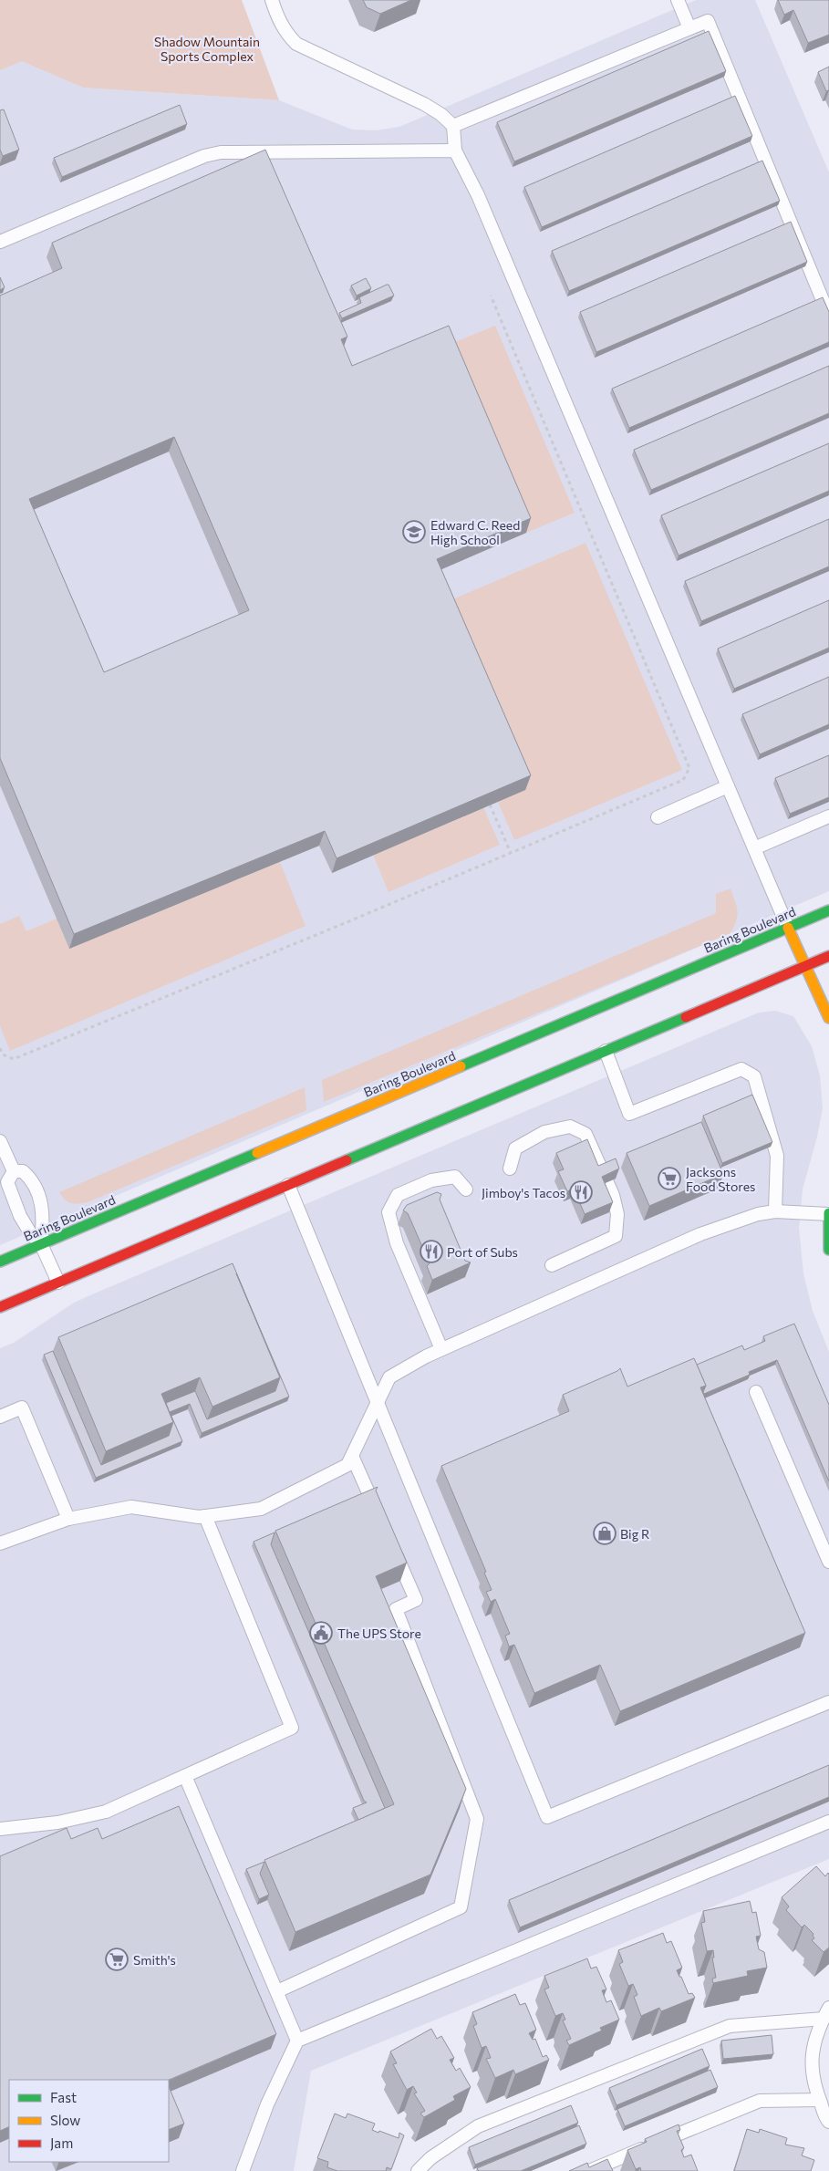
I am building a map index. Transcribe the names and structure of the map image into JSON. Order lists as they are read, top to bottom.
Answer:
{
  "streets": {
    "main road": ["Baring Boulevard"]
  },
  "parks": ["Shadow Mountain Sports Complex"],
  "places": {
    "school or university": ["Edward C. Reed High School"],
    "supermarket": ["Jacksons Food Stores", "Smith's"],
    "restaurant": ["Jimboy's Tacos", "Port of Subs"],
    "shop": ["Big R"],
    "public building": ["The UPS Store"]
  },
  "legend": ["Fast", "Slow", "Jam"]
}
